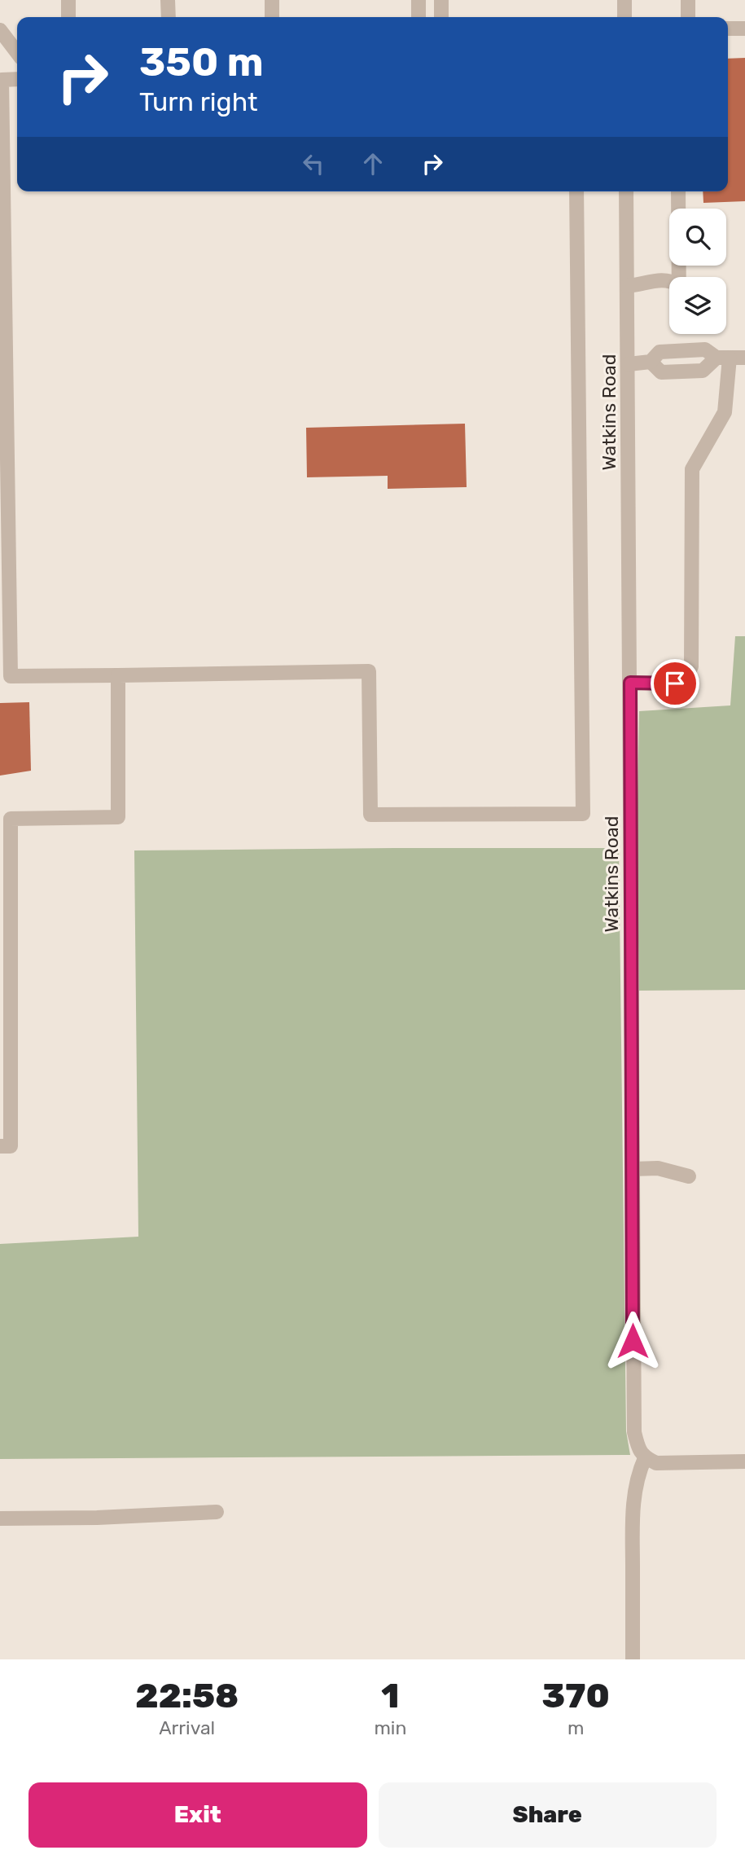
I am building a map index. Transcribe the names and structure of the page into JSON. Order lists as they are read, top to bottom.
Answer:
{
  "streets": {
    "street": ["Watkins Road"]
  },
  "page": {
    "turn": ["350 m", "Turn right"],
    "eta": [
      "22:58",
      "Arrival",
      "1",
      "min",
      "370",
      "m"
    ],
    "buttons": ["Exit", "Share"]
  }
}
